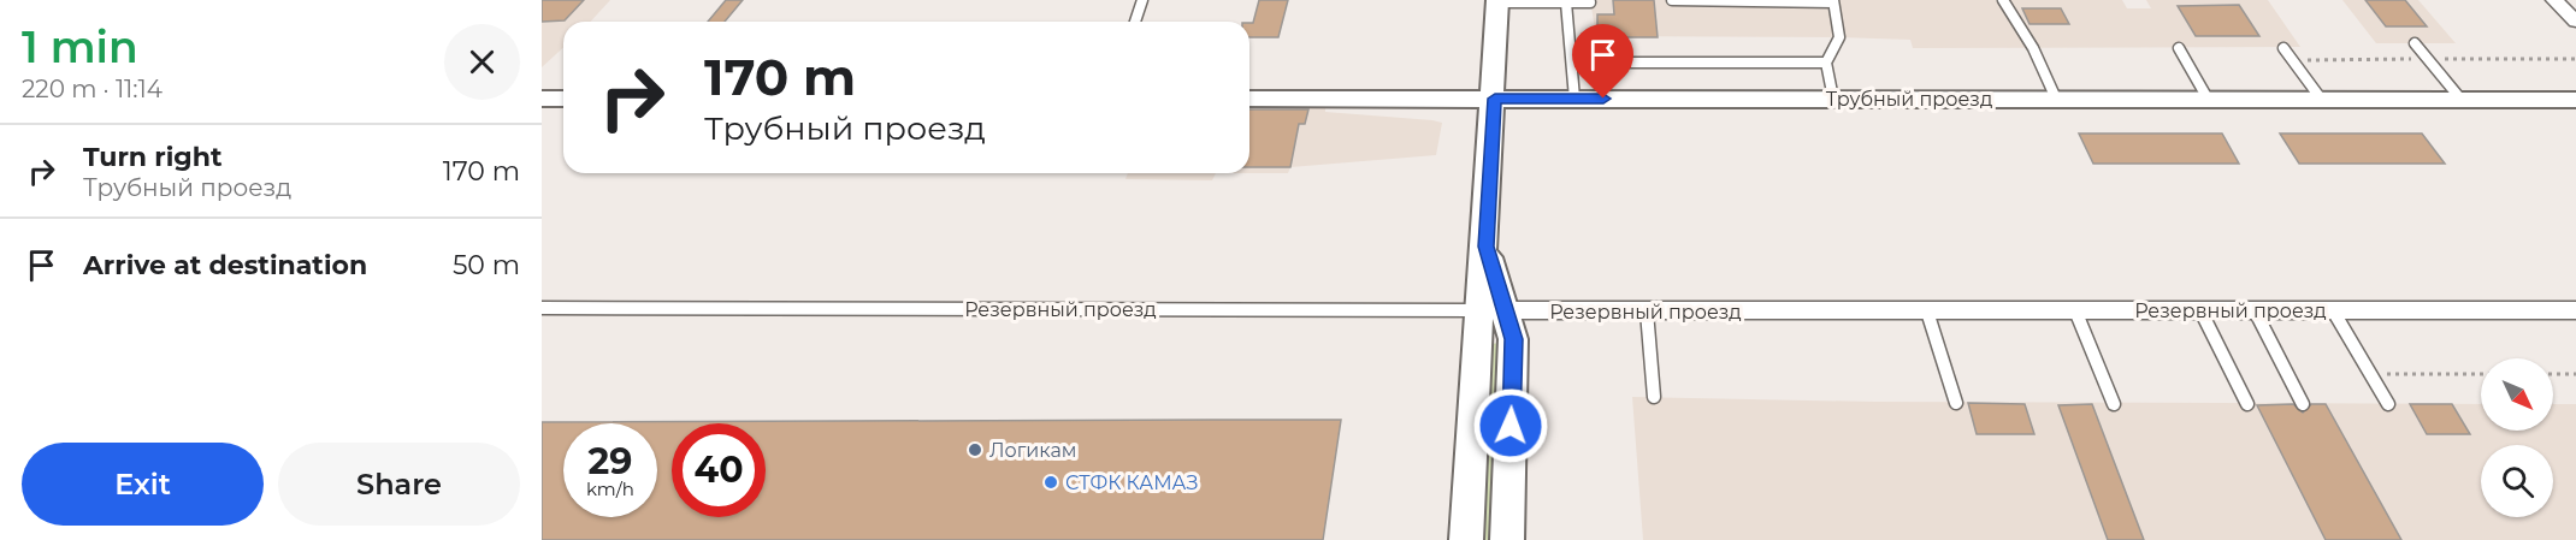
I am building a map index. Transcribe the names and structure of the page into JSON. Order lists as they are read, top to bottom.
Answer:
{
  "streets": {
    "street": ["Трубный проезд", "Резервный проезд"]
  },
  "places": ["Логикам", "СТФК КАМАЗ"],
  "north": "bottom right",
  "page": {
    "heading": ["1 min", "220 m · 11:14"],
    "turn": ["170 m", "Трубный проезд"],
    "list": [
      {
        "name": "Turn right",
        "note": "Трубный проезд",
        "value": "170 m"
      },
      {
        "name": "Arrive at destination",
        "value": "50 m"
      }
    ],
    "speed": "29 km/h",
    "limit": "40",
    "buttons": ["Exit", "Share"]
  }
}
